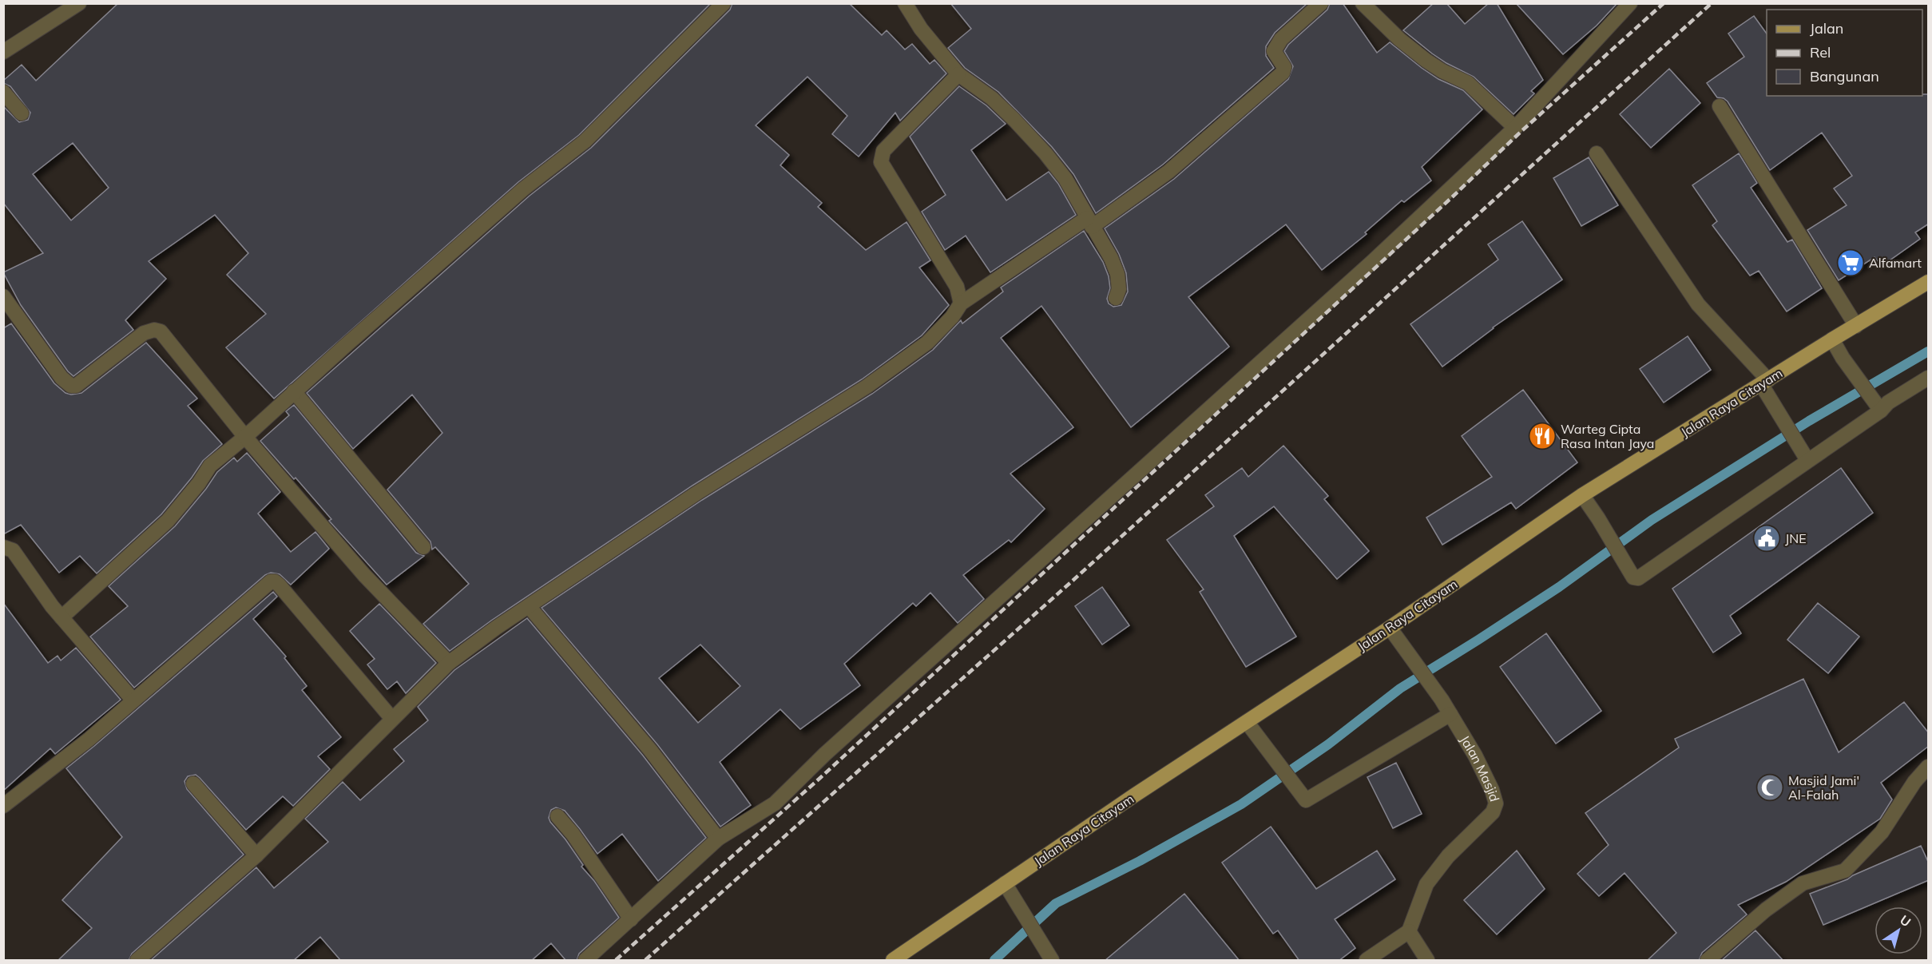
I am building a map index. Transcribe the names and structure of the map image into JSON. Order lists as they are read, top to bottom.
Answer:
{
  "streets": {
    "main road": ["Jalan Raya Citayam"],
    "street": ["Jalan Masjid"]
  },
  "crossings": [
    ["Jalan Raya Citayam", "Jalan Masjid"]
  ],
  "places": {
    "supermarket": ["Alfamart"],
    "restaurant": ["Warteg Cipta Rasa Intan Jaya"],
    "public building": ["JNE"],
    "mosque": ["Masjid Jami' Al-Falah"]
  },
  "legend": ["Jalan", "Rel", "Bangunan"],
  "north": "top right"
}
